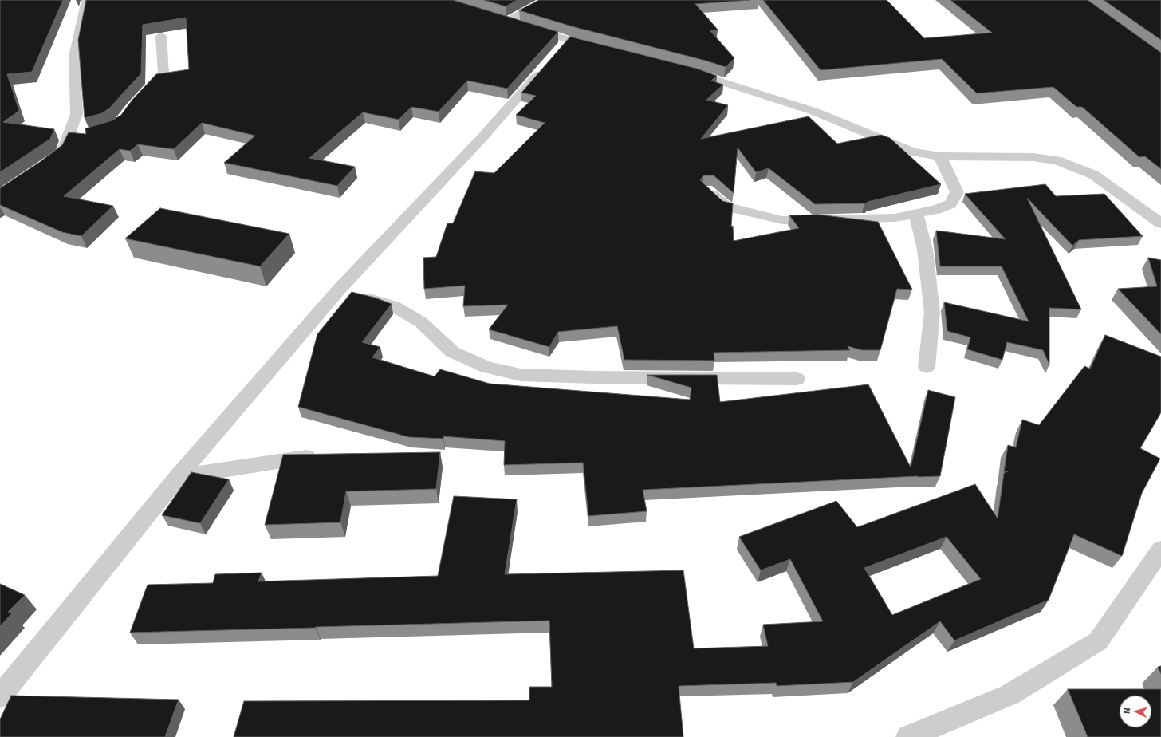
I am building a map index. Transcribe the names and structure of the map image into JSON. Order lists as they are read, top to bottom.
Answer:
{
  "north": "left"
}
